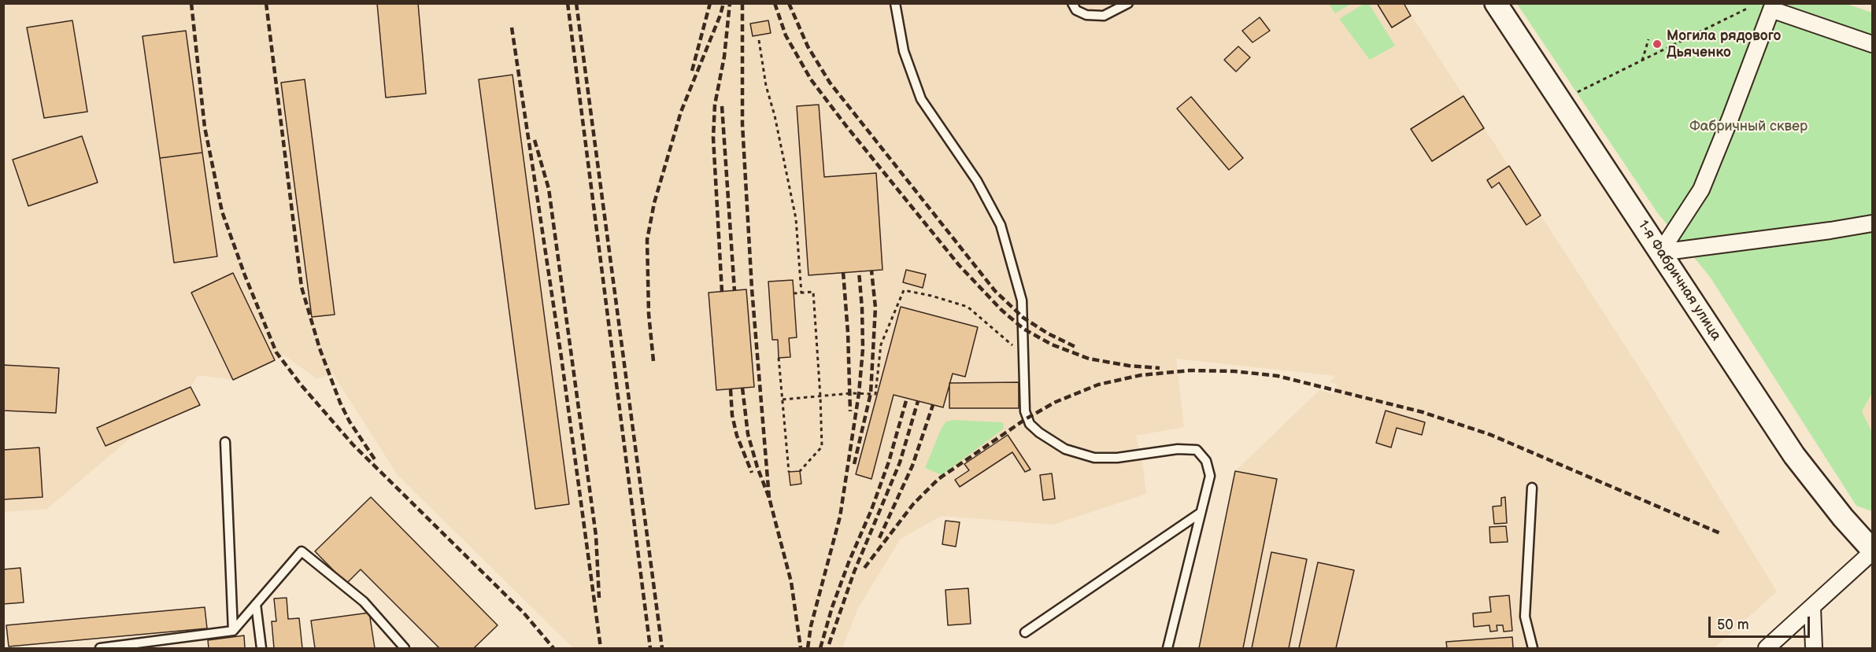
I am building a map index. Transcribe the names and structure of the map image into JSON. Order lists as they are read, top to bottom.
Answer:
{
  "streets": {
    "main road": ["1-я Фабричная улица"]
  },
  "parks": ["Фабричный сквер"],
  "places": ["Могила рядового Дьяченко"],
  "scale_bar": "50 m"
}
